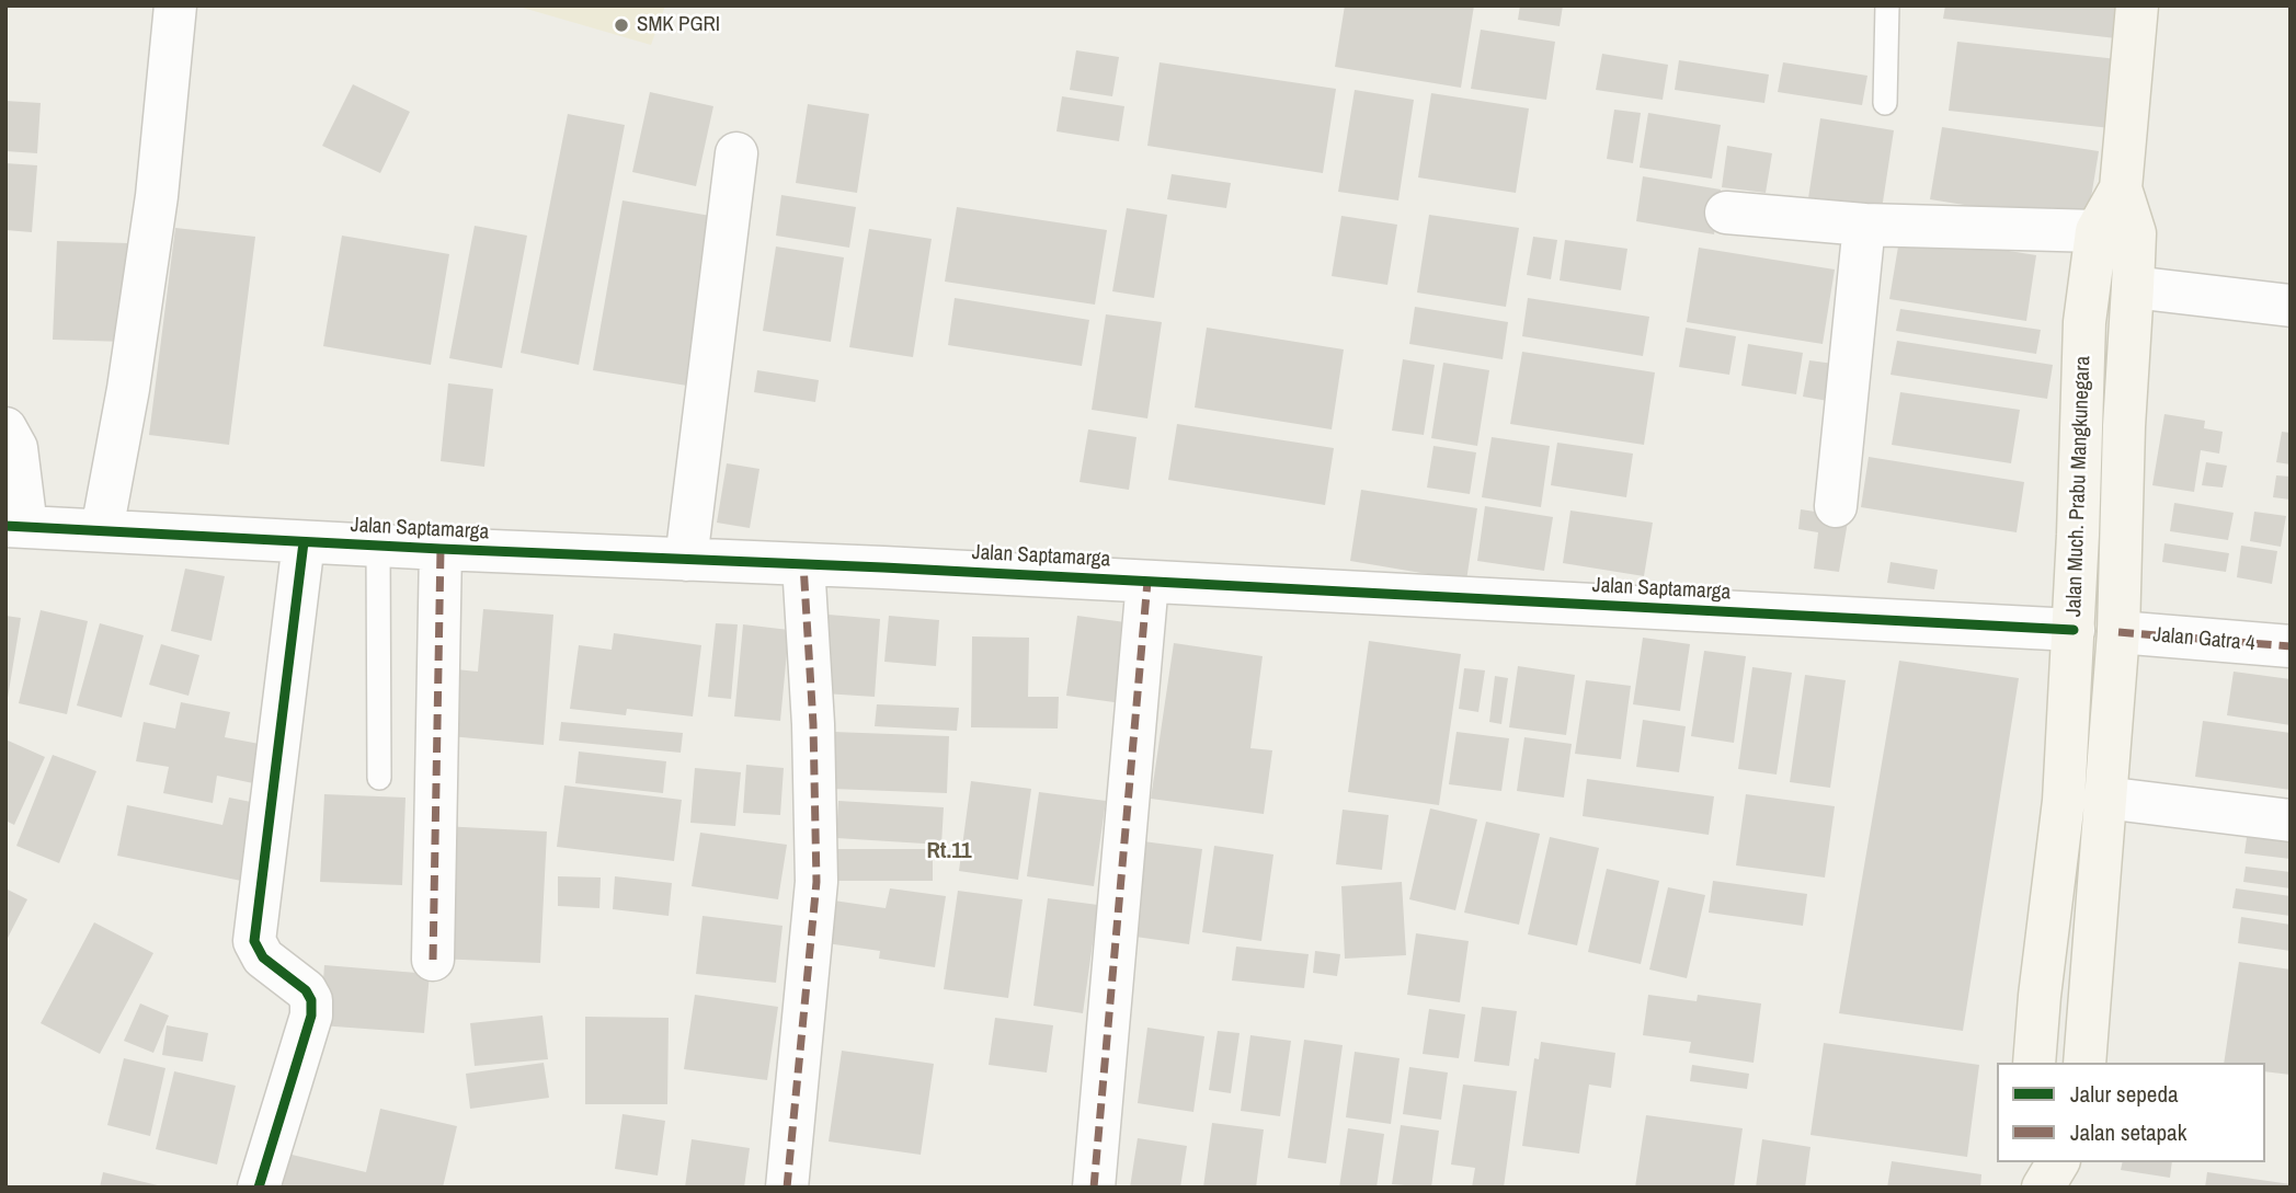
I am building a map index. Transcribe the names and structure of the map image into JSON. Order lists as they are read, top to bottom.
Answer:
{
  "streets": {
    "main road": ["Jalan Much. Prabu Mangkunegara"],
    "street": ["Jalan Saptamarga", "Jalan Gatra 4"]
  },
  "crossings": [
    ["Jalan Much. Prabu Mangkunegara", "Jalan Saptamarga"],
    ["Jalan Much. Prabu Mangkunegara", "Jalan Gatra 4"]
  ],
  "districts": ["Rt.11"],
  "places": ["SMK PGRI"],
  "legend": ["Jalur sepeda", "Jalan setapak"]
}
